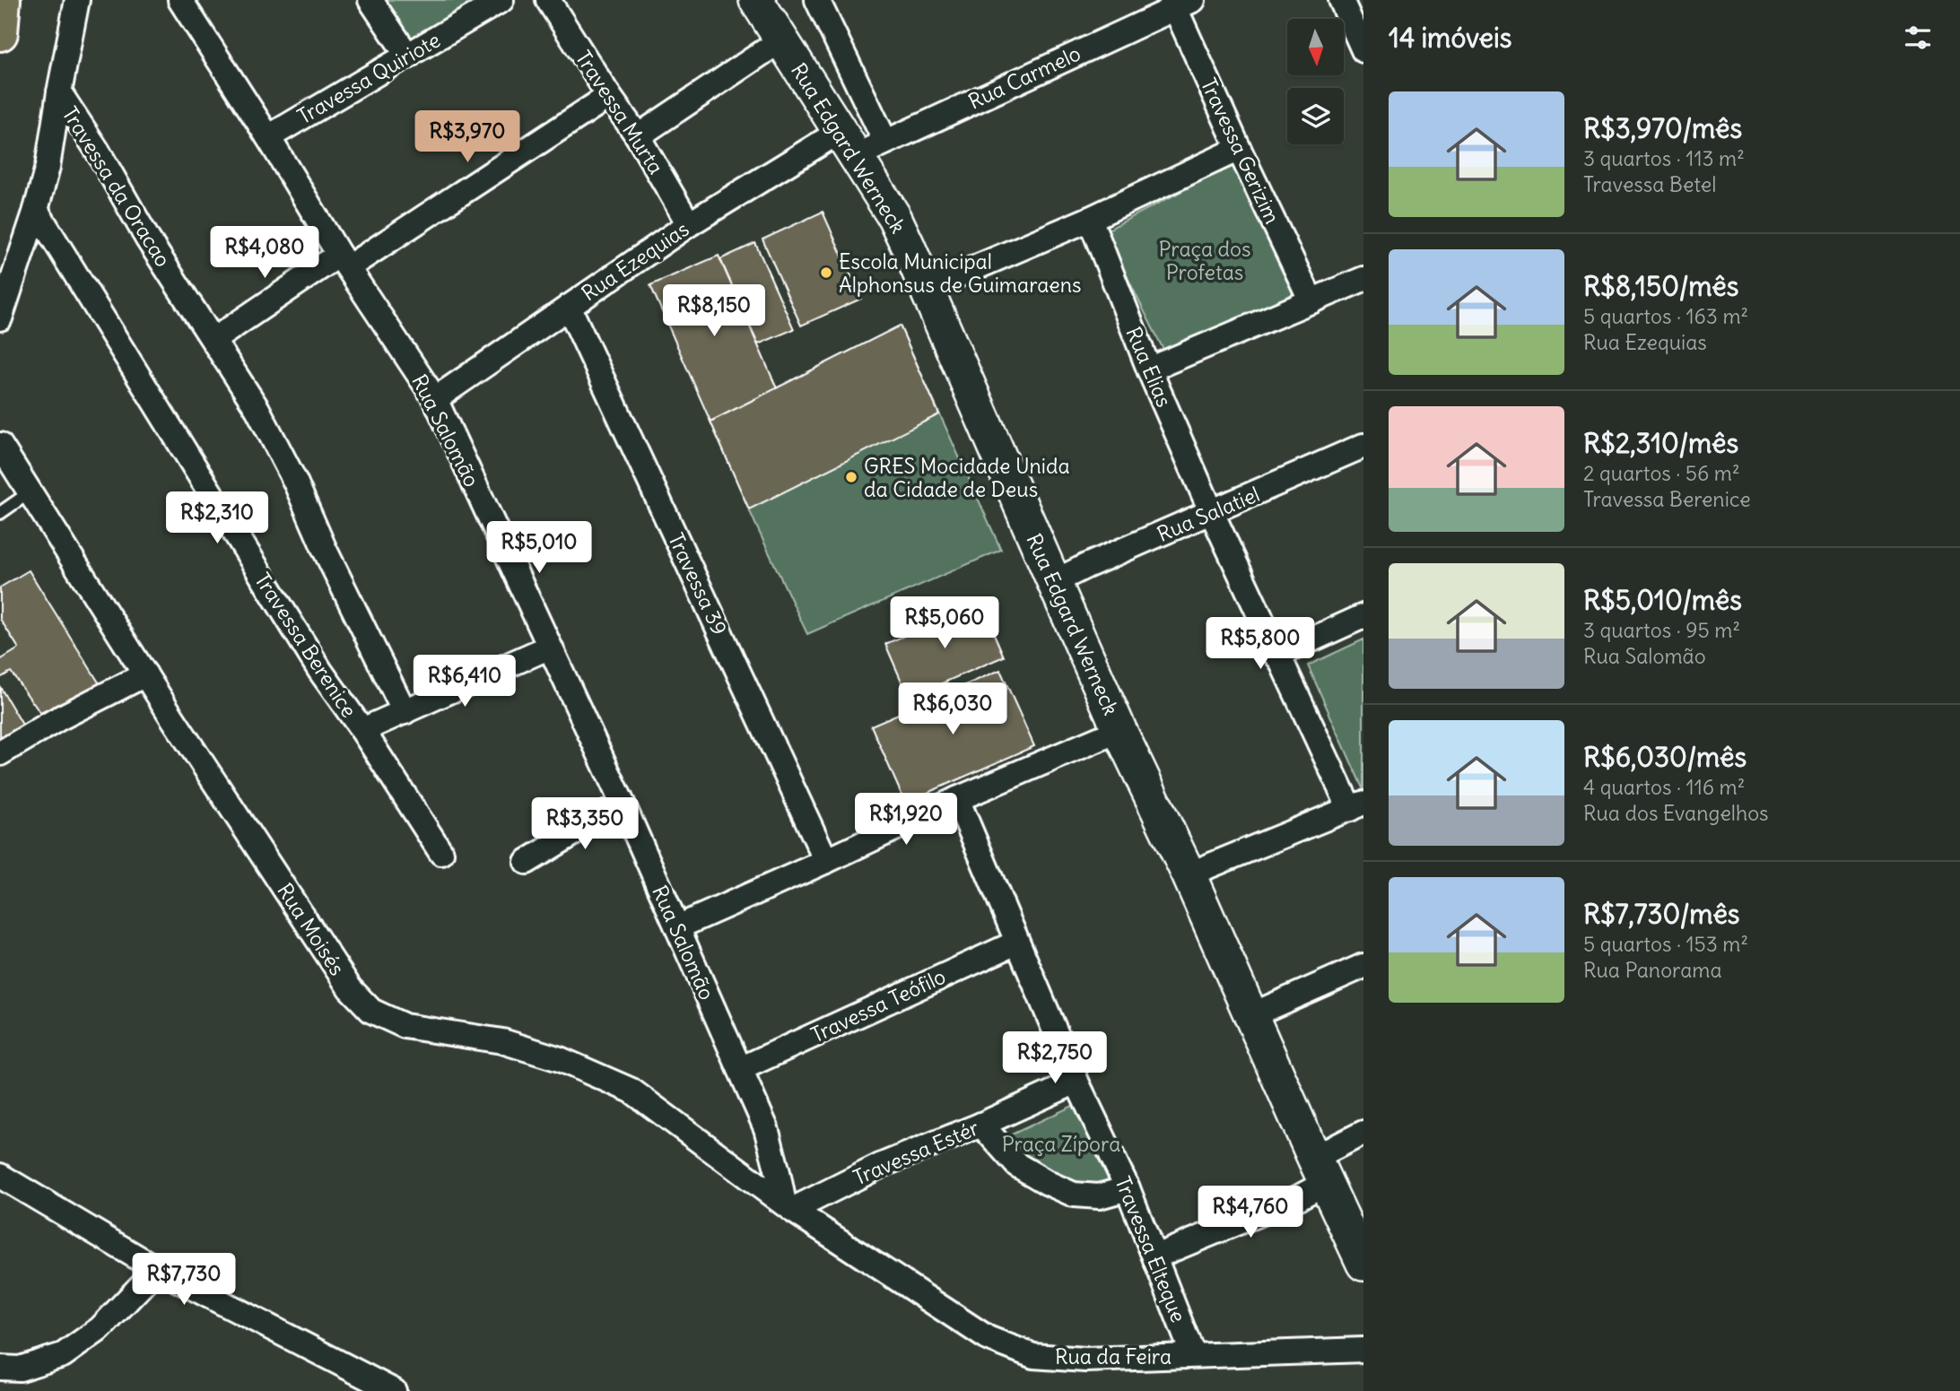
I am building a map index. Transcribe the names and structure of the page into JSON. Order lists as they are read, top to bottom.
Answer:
{
  "streets": {
    "main road": ["Rua Edgard Werneck"],
    "street": [
      "Rua Carmelo",
      "Travessa Quiriote",
      "Travessa Murta",
      "Travessa Gerizim",
      "Travessa da Oracao",
      "Rua Ezequias",
      "Rua Elias",
      "Rua Salomão",
      "Rua Salatiel",
      "Travessa 39",
      "Travessa Berenice",
      "Rua Moisés",
      "Travessa Teófilo",
      "Travessa Estér",
      "Travessa Elteque",
      "Rua da Feira"
    ]
  },
  "crossings": [
    ["Rua Carmelo", "Rua Edgard Werneck"],
    ["Rua Carmelo", "Travessa Gerizim"],
    ["Rua Carmelo", "Rua Ezequias"],
    ["Travessa Quiriote", "Rua Salomão"],
    ["Travessa Murta", "Rua Ezequias"],
    ["Rua Edgard Werneck", "Rua Ezequias"],
    ["Rua Edgard Werneck", "Rua Salatiel"],
    ["Rua Ezequias", "Rua Salomão"],
    ["Rua Ezequias", "Travessa 39"],
    ["Rua Elias", "Rua Salatiel"],
    ["Rua Salomão", "Rua Moisés"],
    ["Rua Salomão", "Travessa Teófilo"],
    ["Rua Salomão", "Travessa Estér"],
    ["Rua Salomão", "Rua da Feira"],
    ["Rua Moisés", "Travessa Estér"],
    ["Rua Moisés", "Rua da Feira"],
    ["Travessa Teófilo", "Travessa Elteque"],
    ["Travessa Estér", "Travessa Elteque"],
    ["Travessa Estér", "Rua da Feira"],
    ["Travessa Elteque", "Rua da Feira"]
  ],
  "parks": ["Praça dos Profetas", "Praça Zípora"],
  "places": ["Escola Municipal Alphonsus de Guimaraens", "GRES Mocidade Unida da Cidade de Deus"],
  "north": "bottom",
  "page": {
    "heading": "14 imóveis",
    "list": [
      {
        "name": "R$3,970/mês",
        "note": "3 quartos · 113 m² · Travessa Betel"
      },
      {
        "name": "R$8,150/mês",
        "note": "5 quartos · 163 m² · Rua Ezequias"
      },
      {
        "name": "R$2,310/mês",
        "note": "2 quartos · 56 m² · Travessa Berenice"
      },
      {
        "name": "R$5,010/mês",
        "note": "3 quartos · 95 m² · Rua Salomão"
      },
      {
        "name": "R$6,030/mês",
        "note": "4 quartos · 116 m² · Rua dos Evangelhos"
      },
      {
        "name": "R$7,730/mês",
        "note": "5 quartos · 153 m² · Rua Panorama"
      }
    ],
    "price": [
      "R$3,970",
      "R$4,080",
      "R$8,150",
      "R$2,310",
      "R$5,010",
      "R$5,060",
      "R$5,800",
      "R$6,410",
      "R$6,030",
      "R$1,920",
      "R$3,350",
      "R$2,750",
      "R$4,760",
      "R$7,730"
    ]
  }
}
